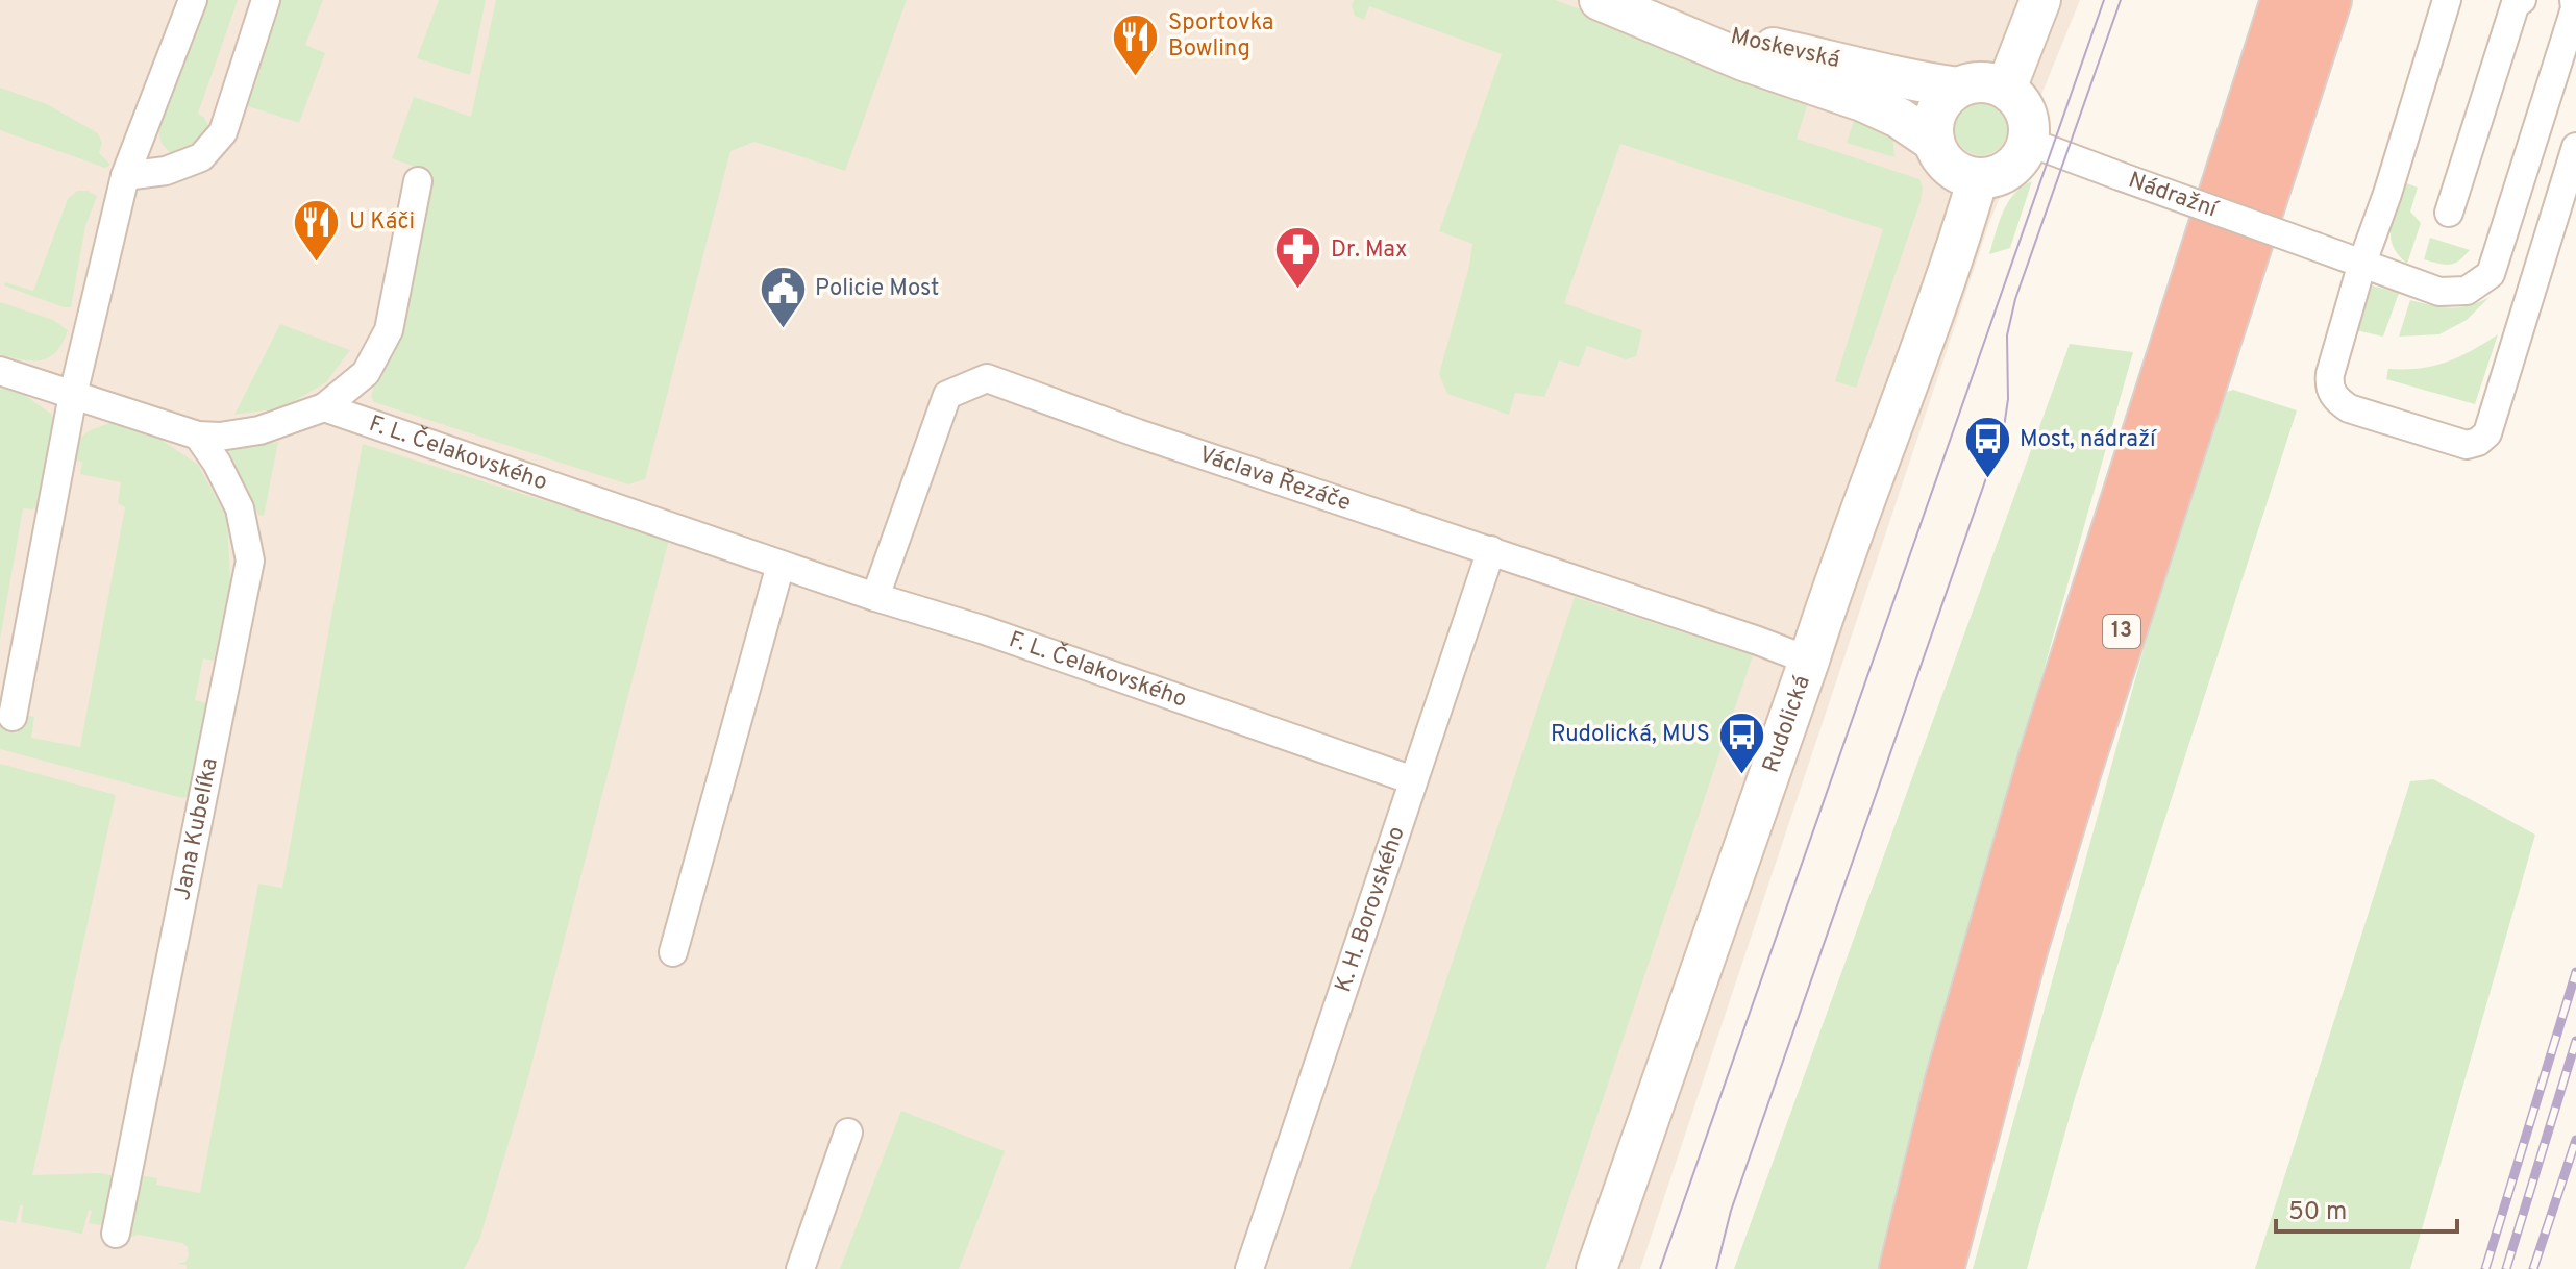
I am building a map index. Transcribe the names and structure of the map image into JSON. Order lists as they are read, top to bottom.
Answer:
{
  "streets": {
    "highway": ["13"],
    "street": [
      "Moskevská",
      "Nádražní",
      "F. L. Čelakovského",
      "Václava Řezáče",
      "Rudolická",
      "Jana Kubelíka",
      "K. H. Borovského"
    ]
  },
  "crossings": [
    ["Moskevská", "Nádražní"],
    ["Moskevská", "Rudolická"],
    ["Nádražní", "Rudolická"],
    ["F. L. Čelakovského", "Václava Řezáče"],
    ["F. L. Čelakovského", "K. H. Borovského"],
    ["Václava Řezáče", "Rudolická"],
    ["Václava Řezáče", "K. H. Borovského"]
  ],
  "places": {
    "restaurant": ["Sportovka Bowling", "U Káči"],
    "pharmacy": ["Dr. Max"],
    "public building": ["Policie Most"],
    "bus stop": ["Most, nádraží", "Rudolická, MUS"]
  },
  "scale_bar": "50 m"
}
